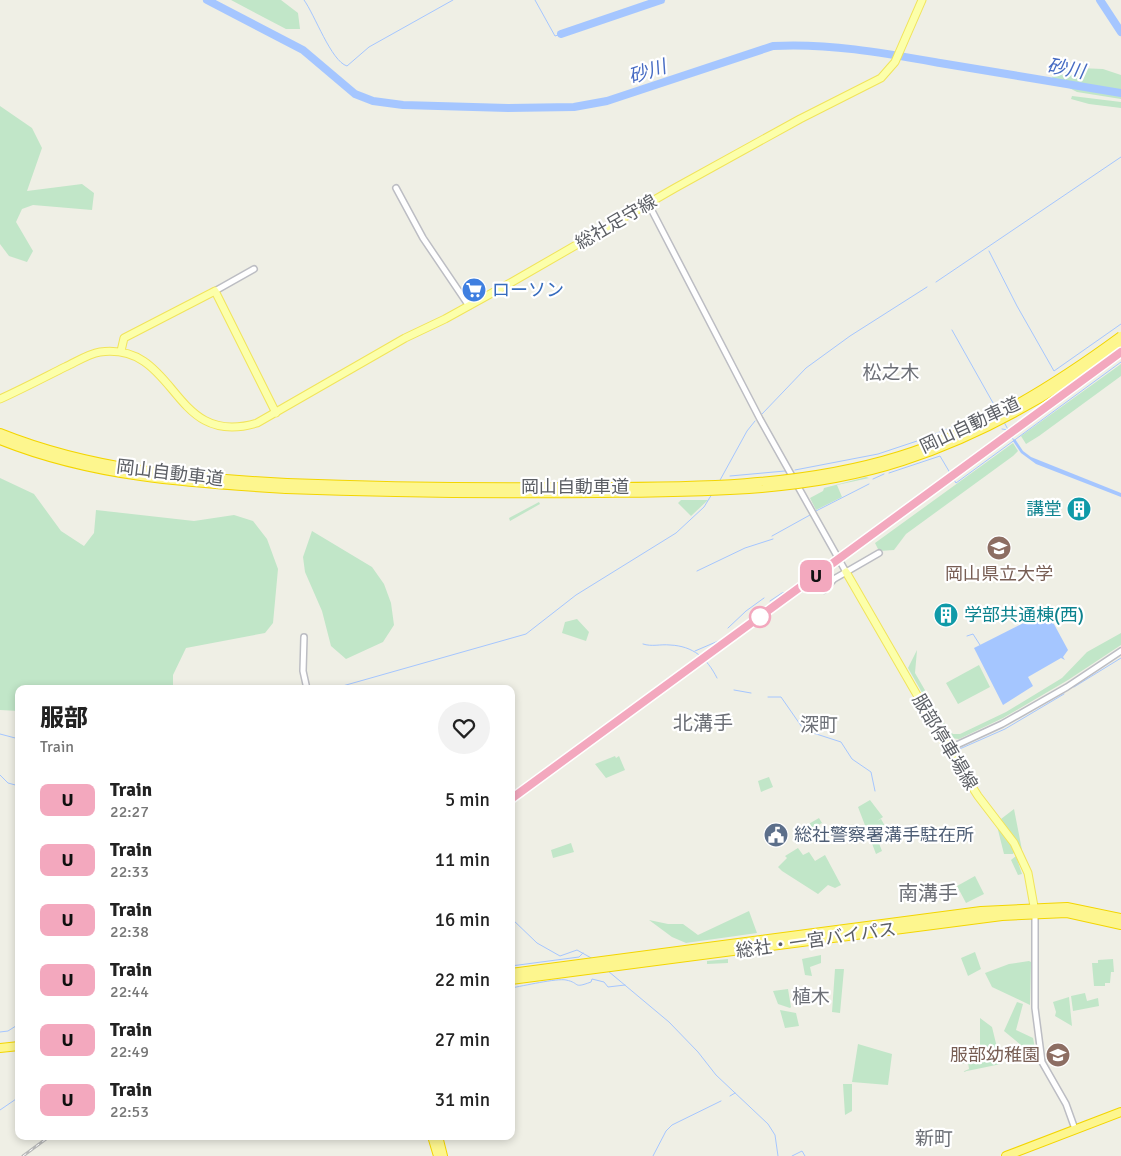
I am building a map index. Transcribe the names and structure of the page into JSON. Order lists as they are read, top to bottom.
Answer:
{
  "streets": {
    "highway": ["岡山自動車道", "総社・一宮バイパス"],
    "main road": ["総社足守線", "服部停車場線"]
  },
  "crossings": [
    ["服部停車場線", "総社・一宮バイパス"]
  ],
  "districts": [
    "松之木",
    "北溝手",
    "深町",
    "南溝手",
    "植木",
    "新町"
  ],
  "water": ["砂川"],
  "places": {
    "supermarket": ["ローソン"],
    "building": ["講堂", "学部共通棟(西)"],
    "school or university": ["岡山県立大学", "服部幼稚園"],
    "public building": ["総社警察署溝手駐在所"]
  },
  "page": {
    "on_map": "U",
    "heading": ["服部", "Train"],
    "list": [
      {
        "mark": "U",
        "name": "Train",
        "note": "22:27",
        "value": "5 min"
      },
      {
        "mark": "U",
        "name": "Train",
        "note": "22:33",
        "value": "11 min"
      },
      {
        "mark": "U",
        "name": "Train",
        "note": "22:38",
        "value": "16 min"
      },
      {
        "mark": "U",
        "name": "Train",
        "note": "22:44",
        "value": "22 min"
      },
      {
        "mark": "U",
        "name": "Train",
        "note": "22:49",
        "value": "27 min"
      },
      {
        "mark": "U",
        "name": "Train",
        "note": "22:53",
        "value": "31 min"
      }
    ]
  }
}
